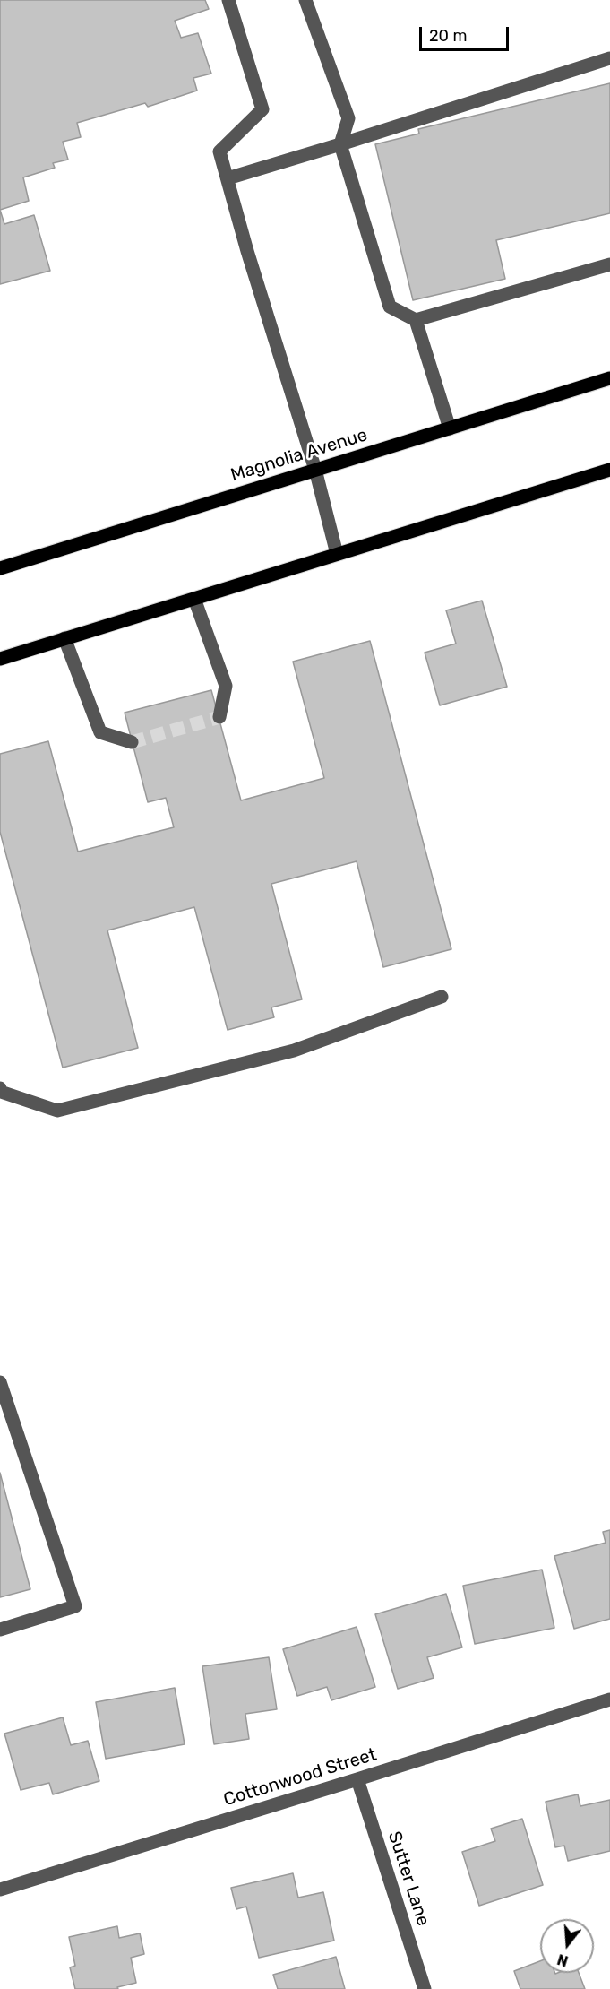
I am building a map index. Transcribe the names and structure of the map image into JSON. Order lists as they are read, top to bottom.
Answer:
{
  "streets": {
    "main road": ["Magnolia Avenue"],
    "street": ["Cottonwood Street", "Sutter Lane"]
  },
  "crossings": [
    ["Cottonwood Street", "Sutter Lane"]
  ],
  "scale_bar": "20 m",
  "north": "bottom"
}
